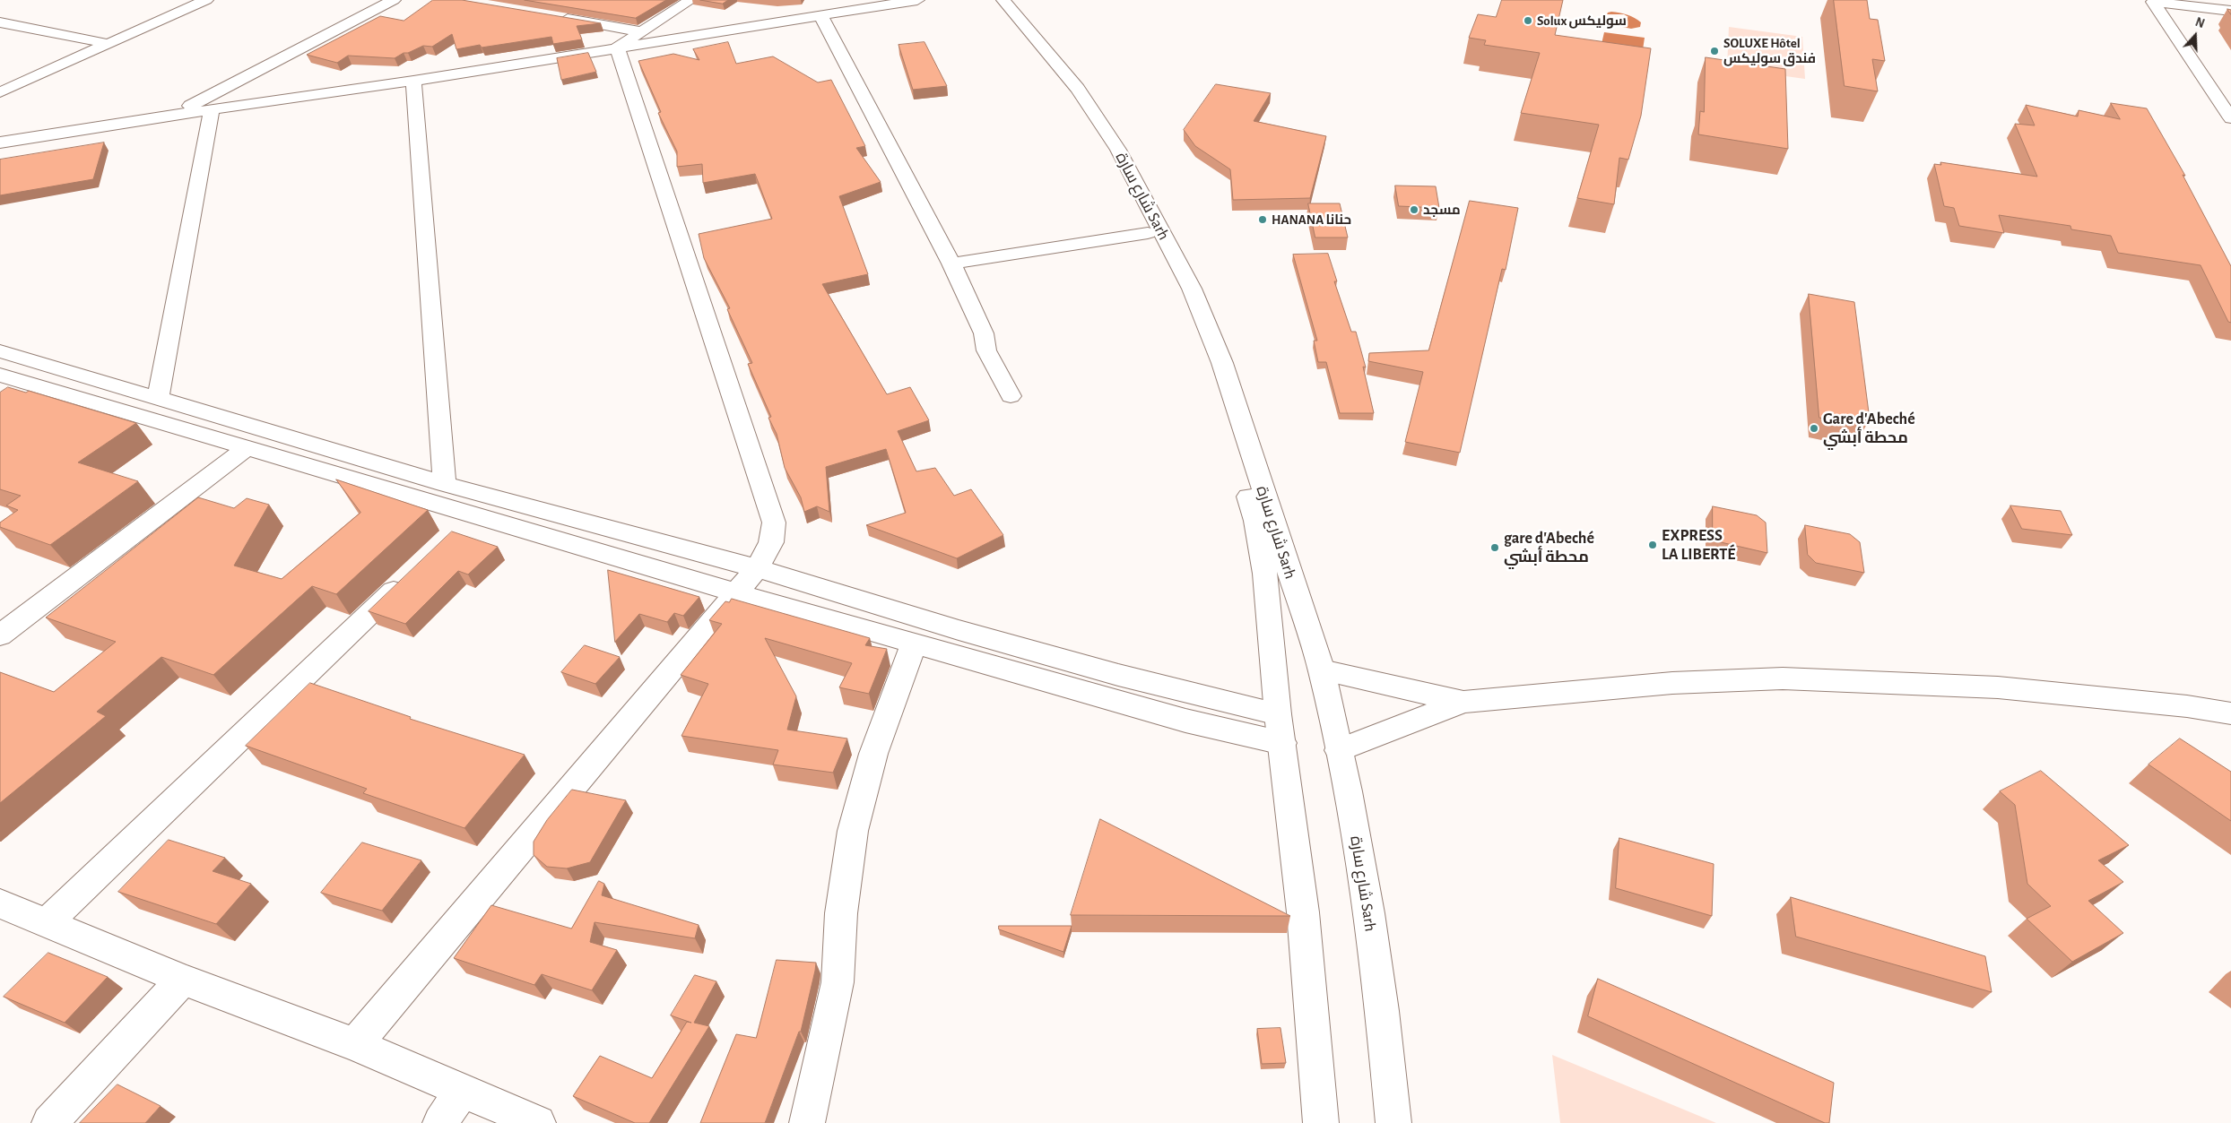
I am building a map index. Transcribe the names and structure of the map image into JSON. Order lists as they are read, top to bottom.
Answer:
{
  "streets": {
    "main road": ["شارع سارة Sarh"]
  },
  "places": [
    "Solux سوليكس",
    "SOLUXE Hôtel فندق سوليكس",
    "مسجد",
    "HANANA حنانا",
    "Gare d'Abeché محطة أبشي",
    "EXPRESS LA LIBERTÉ",
    "gare d'Abeché محطة أبشي"
  ],
  "north": "top"
}
